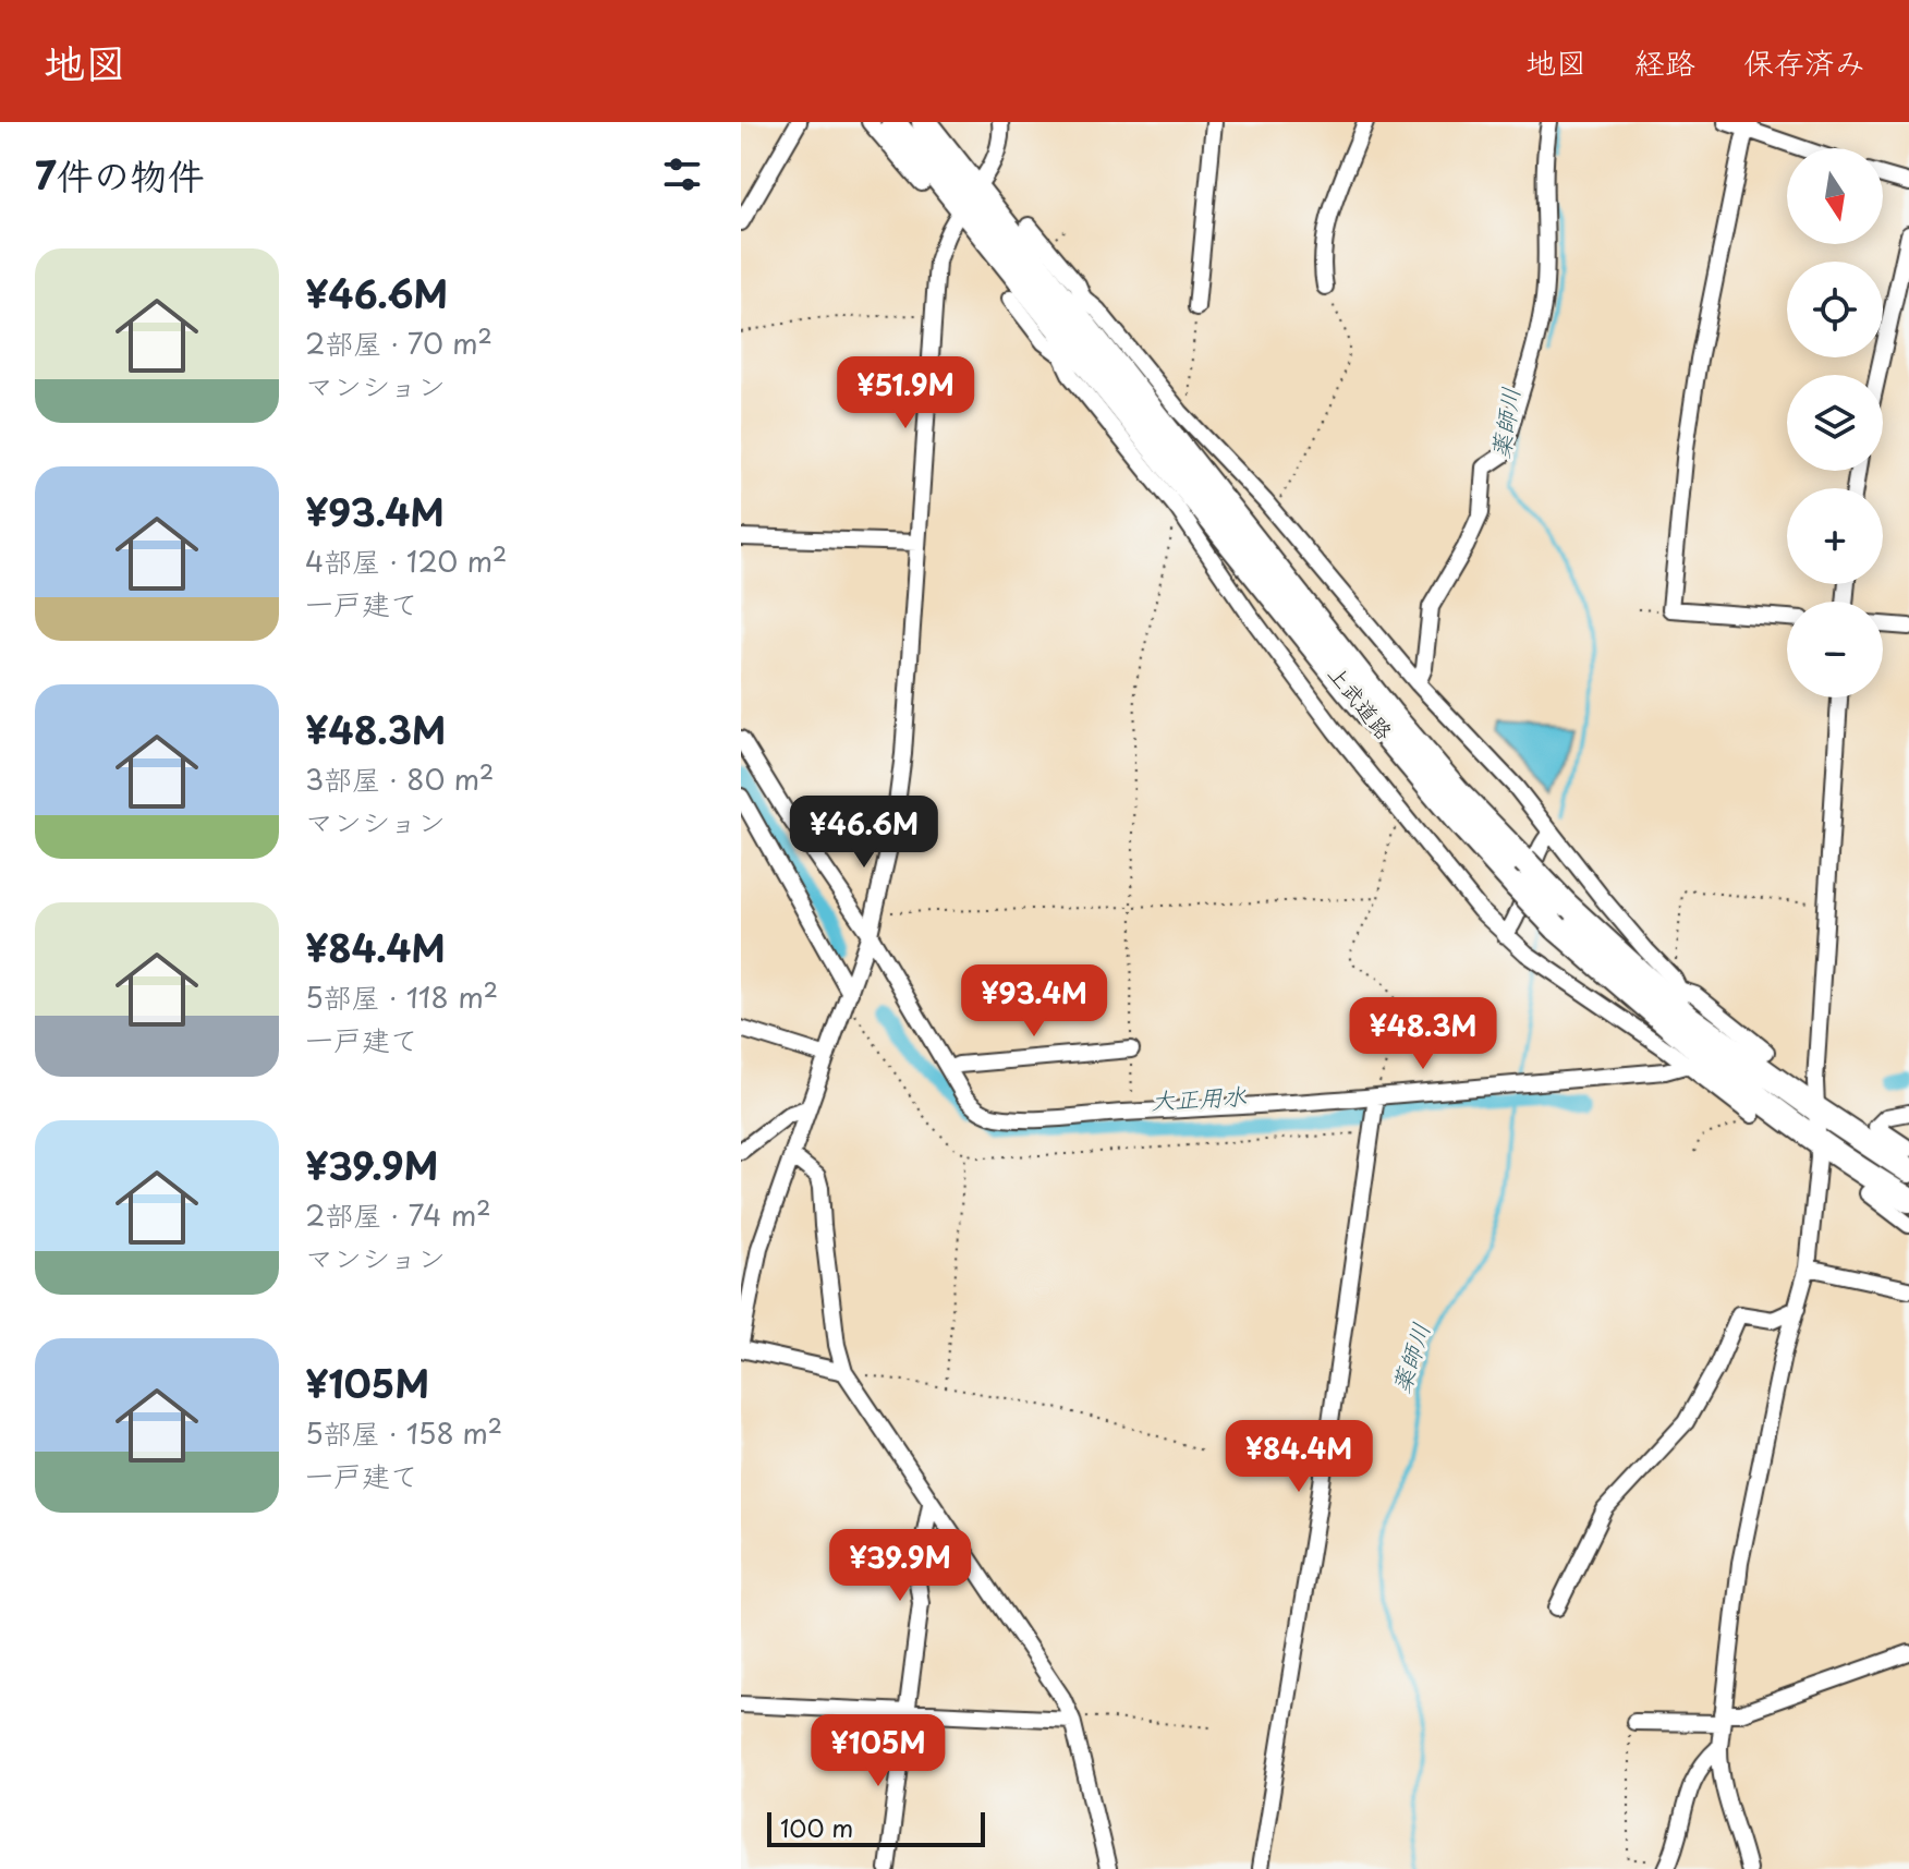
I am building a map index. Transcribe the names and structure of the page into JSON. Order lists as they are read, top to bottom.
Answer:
{
  "streets": {
    "highway": ["上武道路"]
  },
  "water": ["薬師川", "大正用水"],
  "scale_bar": "100 m",
  "north": "bottom",
  "page": {
    "header": "地図",
    "nav": ["地図", "経路", "保存済み"],
    "heading": "7件の物件",
    "map_buttons": ["+", "−"],
    "list": [
      {
        "name": "¥46.6M",
        "note": "2部屋 · 70 m² · マンション"
      },
      {
        "name": "¥93.4M",
        "note": "4部屋 · 120 m² · 一戸建て"
      },
      {
        "name": "¥48.3M",
        "note": "3部屋 · 80 m² · マンション"
      },
      {
        "name": "¥84.4M",
        "note": "5部屋 · 118 m² · 一戸建て"
      },
      {
        "name": "¥39.9M",
        "note": "2部屋 · 74 m² · マンション"
      },
      {
        "name": "¥105M",
        "note": "5部屋 · 158 m² · 一戸建て"
      }
    ],
    "price": [
      "¥51.9M",
      "¥46.6M",
      "¥93.4M",
      "¥48.3M",
      "¥84.4M",
      "¥39.9M",
      "¥105M"
    ],
    "scale": "100 m"
  }
}
